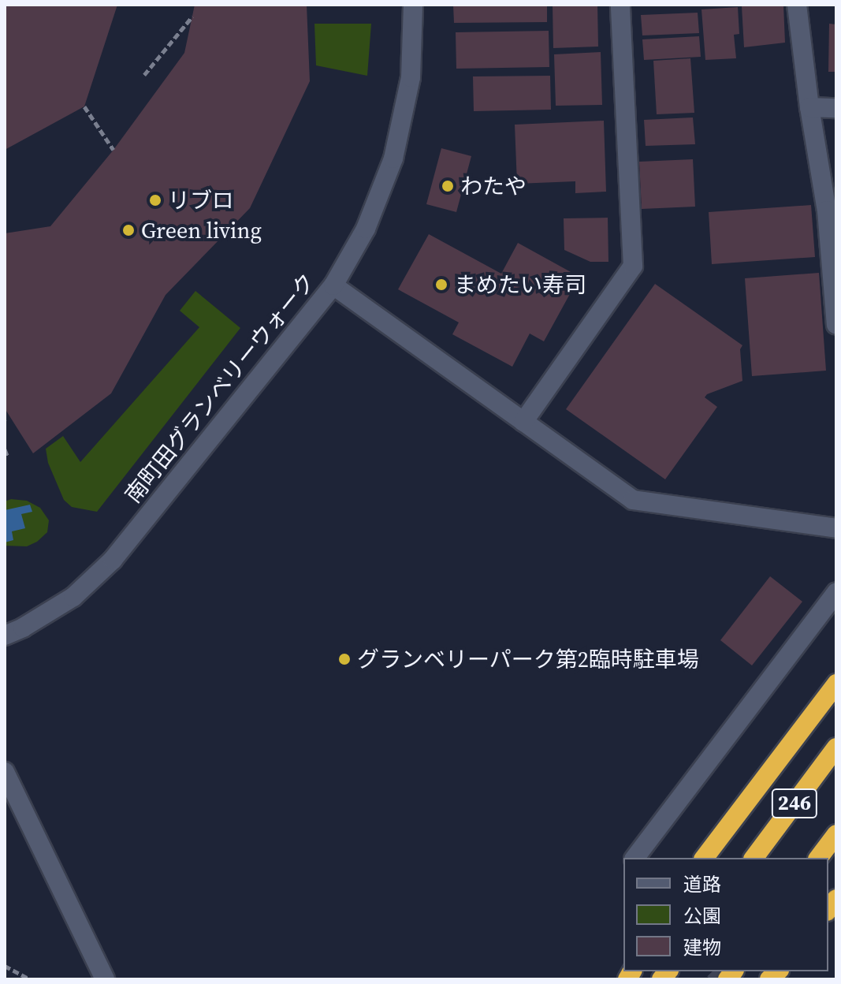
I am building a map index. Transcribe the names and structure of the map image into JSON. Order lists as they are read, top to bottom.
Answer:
{
  "streets": {
    "highway": ["246"],
    "street": ["南町田グランベリーウォーク"]
  },
  "places": [
    "わたや",
    "リブロ",
    "Green living",
    "まめたい寿司",
    "グランベリーパーク第2臨時駐車場"
  ],
  "legend": ["道路", "公園", "建物"]
}
